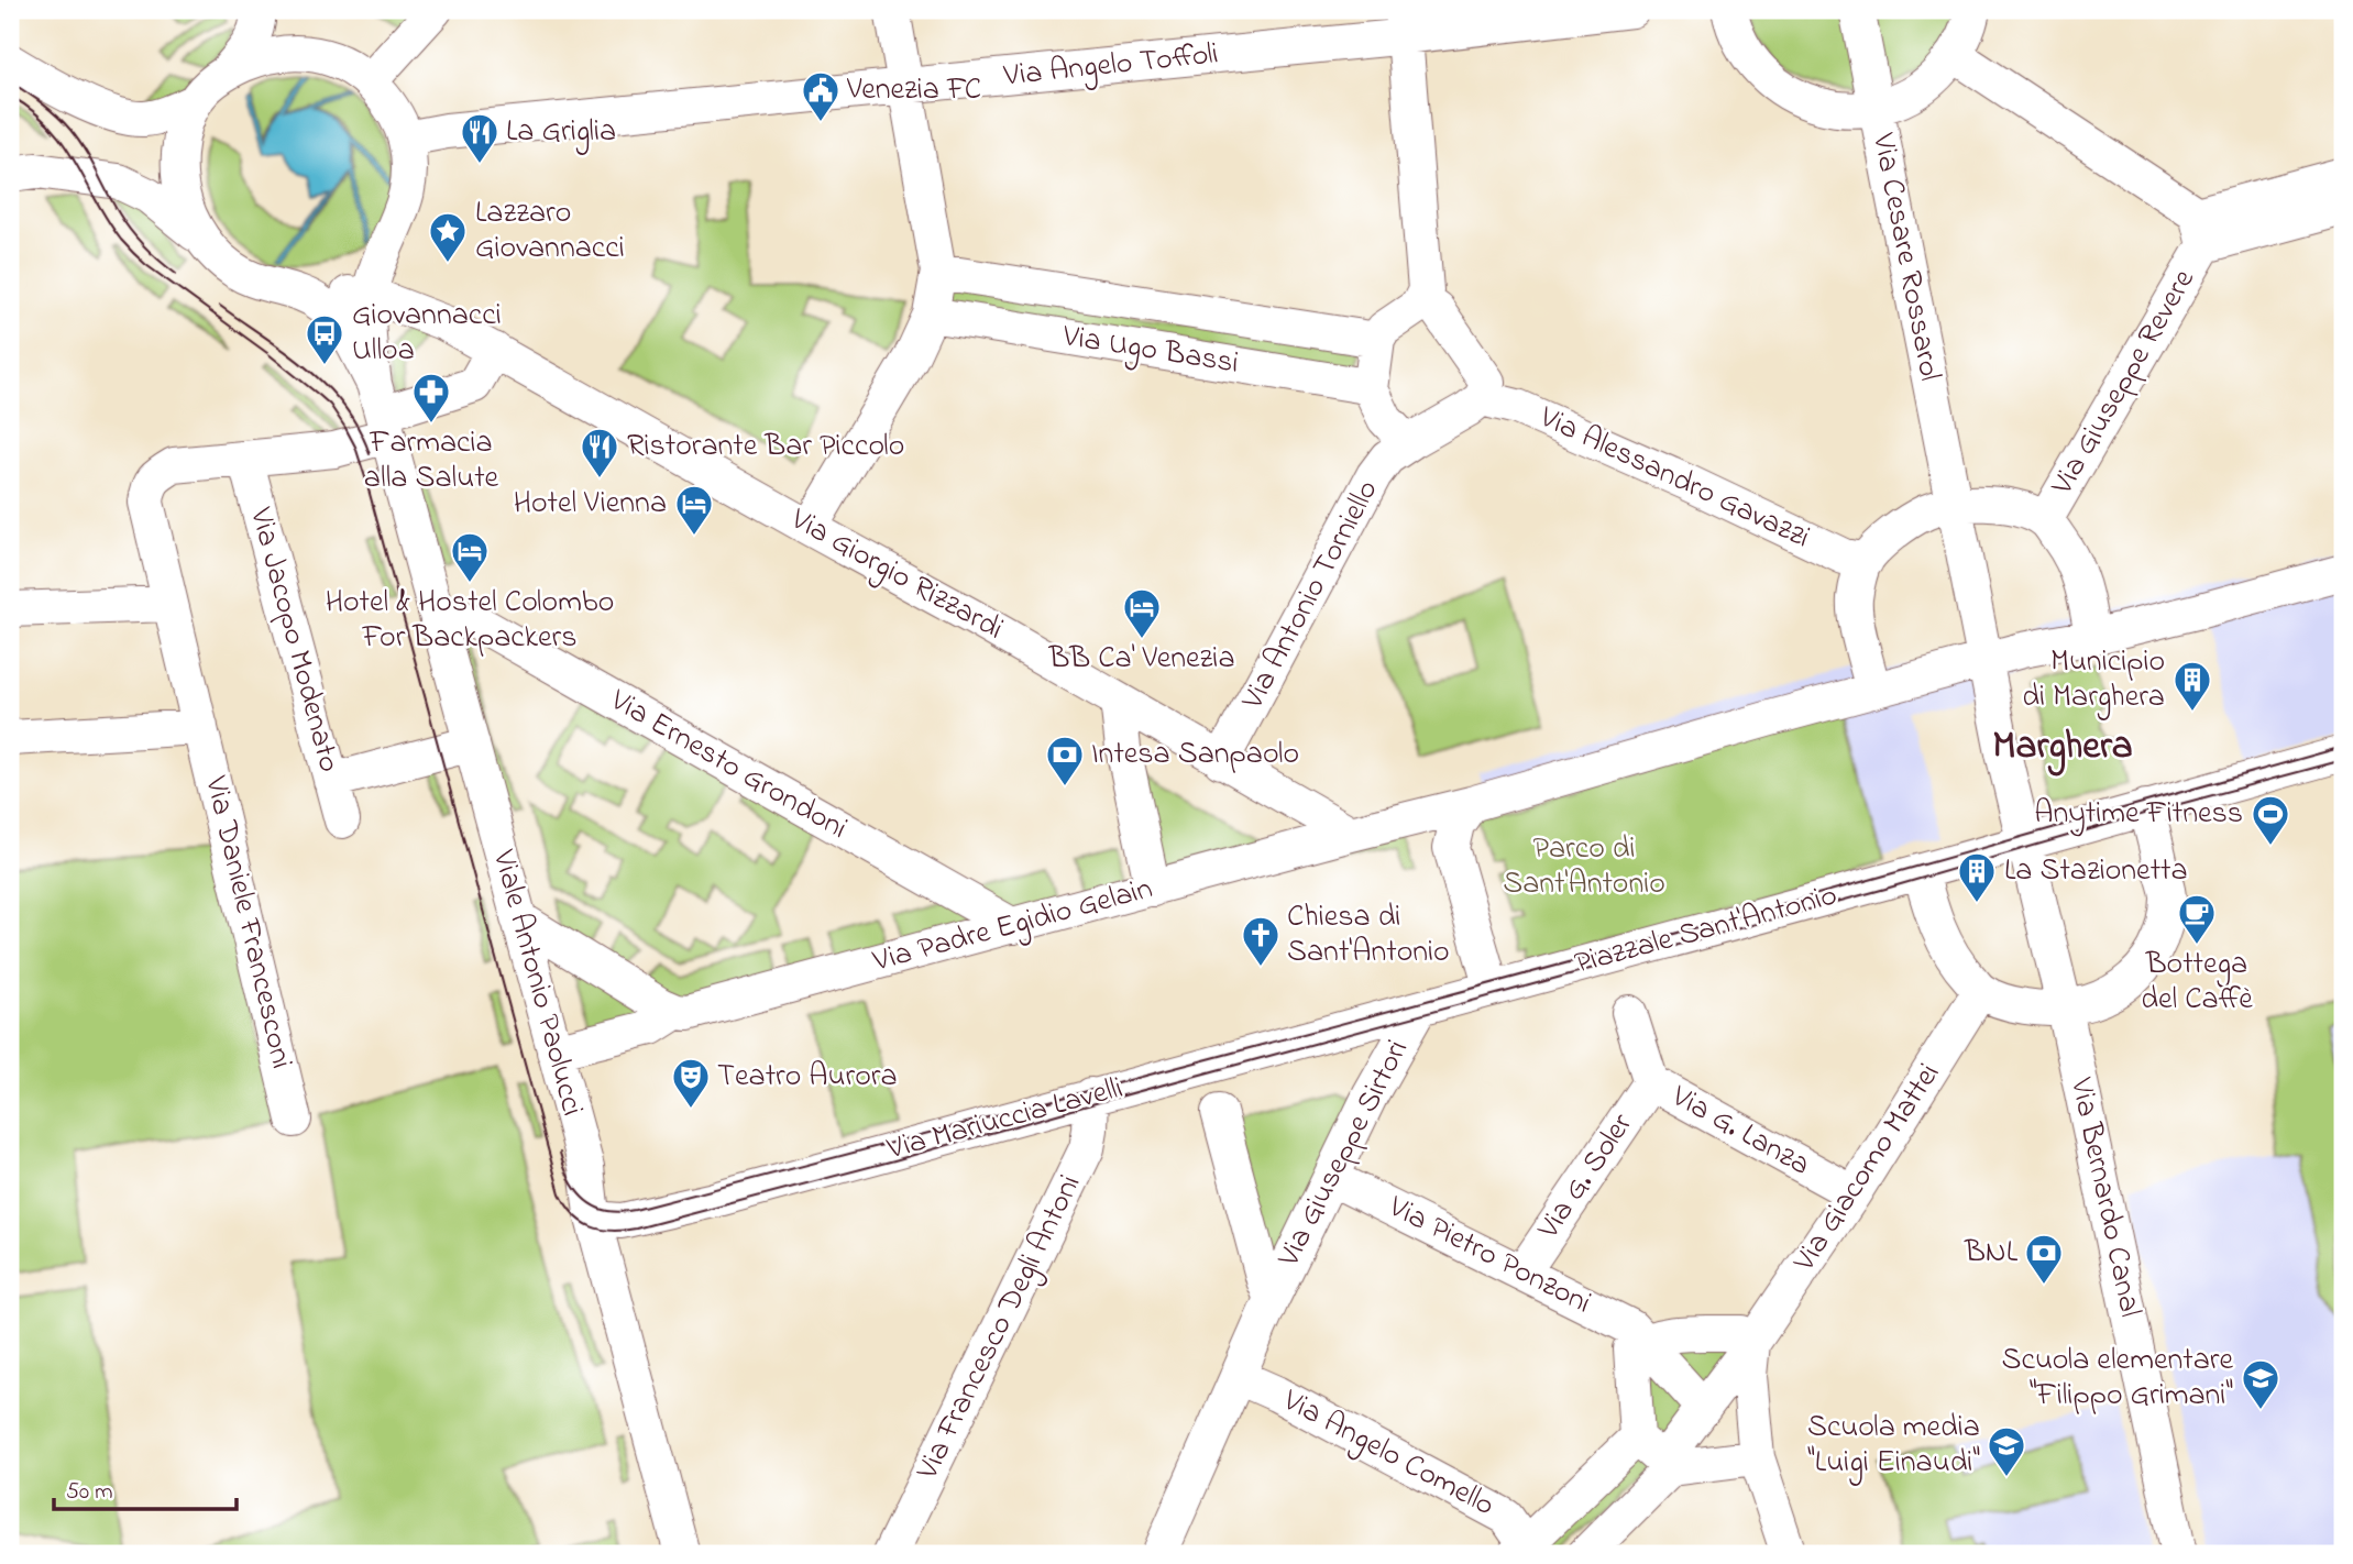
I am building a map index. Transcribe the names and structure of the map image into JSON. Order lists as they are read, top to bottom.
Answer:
{
  "streets": {
    "street": [
      "Via Angelo Toffoli",
      "Via Cesare Rossarol",
      "Via Ugo Bassi",
      "Via Giuseppe Revere",
      "Via Alessandro Gavazzi",
      "Via Giorgio Rizzardi",
      "Via Antonio Torniello",
      "Via Jacopo Modenato",
      "Via Ernesto Grondoni",
      "Via Daniele Francesconi",
      "Via Padre Egidio Gelain",
      "Piazzale Sant'Antonio",
      "Viale Antonio Paolucci",
      "Via Mariuccia Lavelli",
      "Via G. Lanza",
      "Via Giuseppe Sirtori",
      "Via Giacomo Mattei",
      "Via G. Soler",
      "Via Bernardo Canal",
      "Via Pietro Ponzoni",
      "Via Francesco Degli Antoni",
      "Via Angelo Comello"
    ]
  },
  "crossings": [
    ["Via Cesare Rossarol", "Via Bernardo Canal"],
    ["Via Ugo Bassi", "Via Alessandro Gavazzi"],
    ["Via Ugo Bassi", "Via Antonio Torniello"],
    ["Via Alessandro Gavazzi", "Via Antonio Torniello"],
    ["Via Giorgio Rizzardi", "Via Antonio Torniello"],
    ["Via Giorgio Rizzardi", "Via Daniele Francesconi"],
    ["Via Giorgio Rizzardi", "Via Padre Egidio Gelain"],
    ["Via Jacopo Modenato", "Via Daniele Francesconi"],
    ["Via Ernesto Grondoni", "Via Padre Egidio Gelain"],
    ["Via Ernesto Grondoni", "Viale Antonio Paolucci"],
    ["Via Daniele Francesconi", "Viale Antonio Paolucci"],
    ["Via Padre Egidio Gelain", "Viale Antonio Paolucci"],
    ["Piazzale Sant'Antonio", "Via Mariuccia Lavelli"],
    ["Piazzale Sant'Antonio", "Via Giuseppe Sirtori"],
    ["Piazzale Sant'Antonio", "Via Bernardo Canal"],
    ["Viale Antonio Paolucci", "Via Mariuccia Lavelli"],
    ["Via Mariuccia Lavelli", "Via Giuseppe Sirtori"],
    ["Via Mariuccia Lavelli", "Via Francesco Degli Antoni"],
    ["Via G. Lanza", "Via Giacomo Mattei"],
    ["Via G. Lanza", "Via G. Soler"],
    ["Via Giuseppe Sirtori", "Via Pietro Ponzoni"],
    ["Via Giuseppe Sirtori", "Via Angelo Comello"],
    ["Via Giacomo Mattei", "Via Pietro Ponzoni"],
    ["Via G. Soler", "Via Pietro Ponzoni"]
  ],
  "districts": ["Marghera"],
  "parks": ["Parco di Sant'Antonio"],
  "places": {
    "public building": ["Venezia FC"],
    "restaurant": ["La Griglia", "Ristorante Bar Piccolo"],
    "place": ["Lazzaro Giovannacci"],
    "bus stop": ["Giovannacci Ulloa"],
    "pharmacy": ["Farmacia alla Salute"],
    "hotel": ["Hotel Vienna", "Hotel & Hostel Colombo For Backpackers", "BB Ca' Venezia"],
    "building": ["Municipio di Marghera", "La Stazionetta"],
    "bank": ["Intesa Sanpaolo", "BNL"],
    "sports": ["Anytime Fitness"],
    "cafe": ["Bottega del Caffè"],
    "church": ["Chiesa di Sant'Antonio"],
    "theatre": ["Teatro Aurora"],
    "school or university": ["Scuola elementare \"Filippo Grimani\"", "Scuola media \"Luigi Einaudi\""]
  },
  "scale_bar": "50 m"
}
